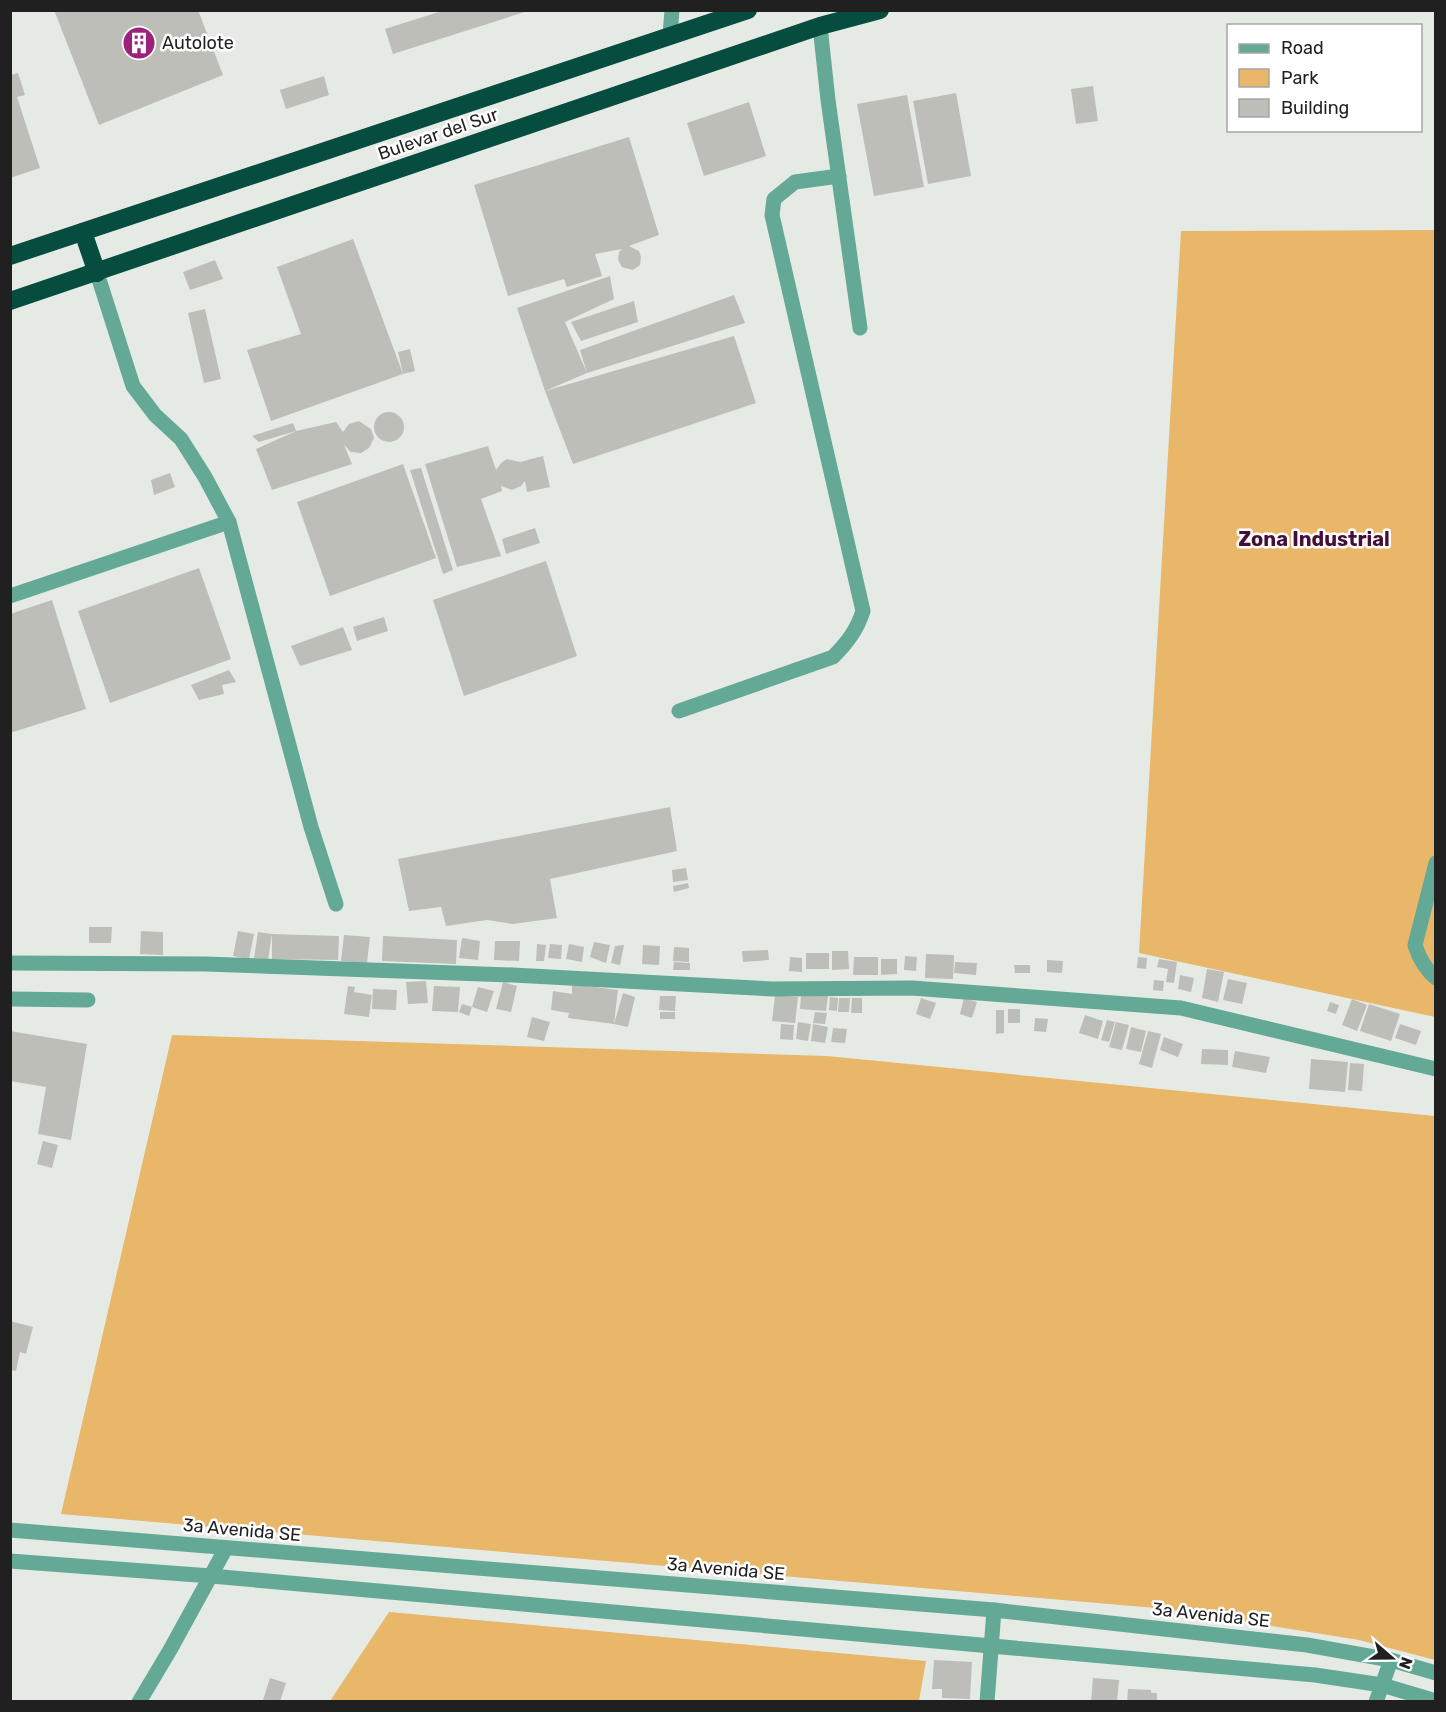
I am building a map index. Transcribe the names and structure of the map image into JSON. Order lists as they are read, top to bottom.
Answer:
{
  "streets": {
    "highway": ["Bulevar del Sur"],
    "street": ["3a Avenida SE"]
  },
  "districts": ["Zona Industrial"],
  "places": {
    "building": ["Autolote"]
  },
  "legend": ["Road", "Park", "Building"],
  "north": "right"
}
